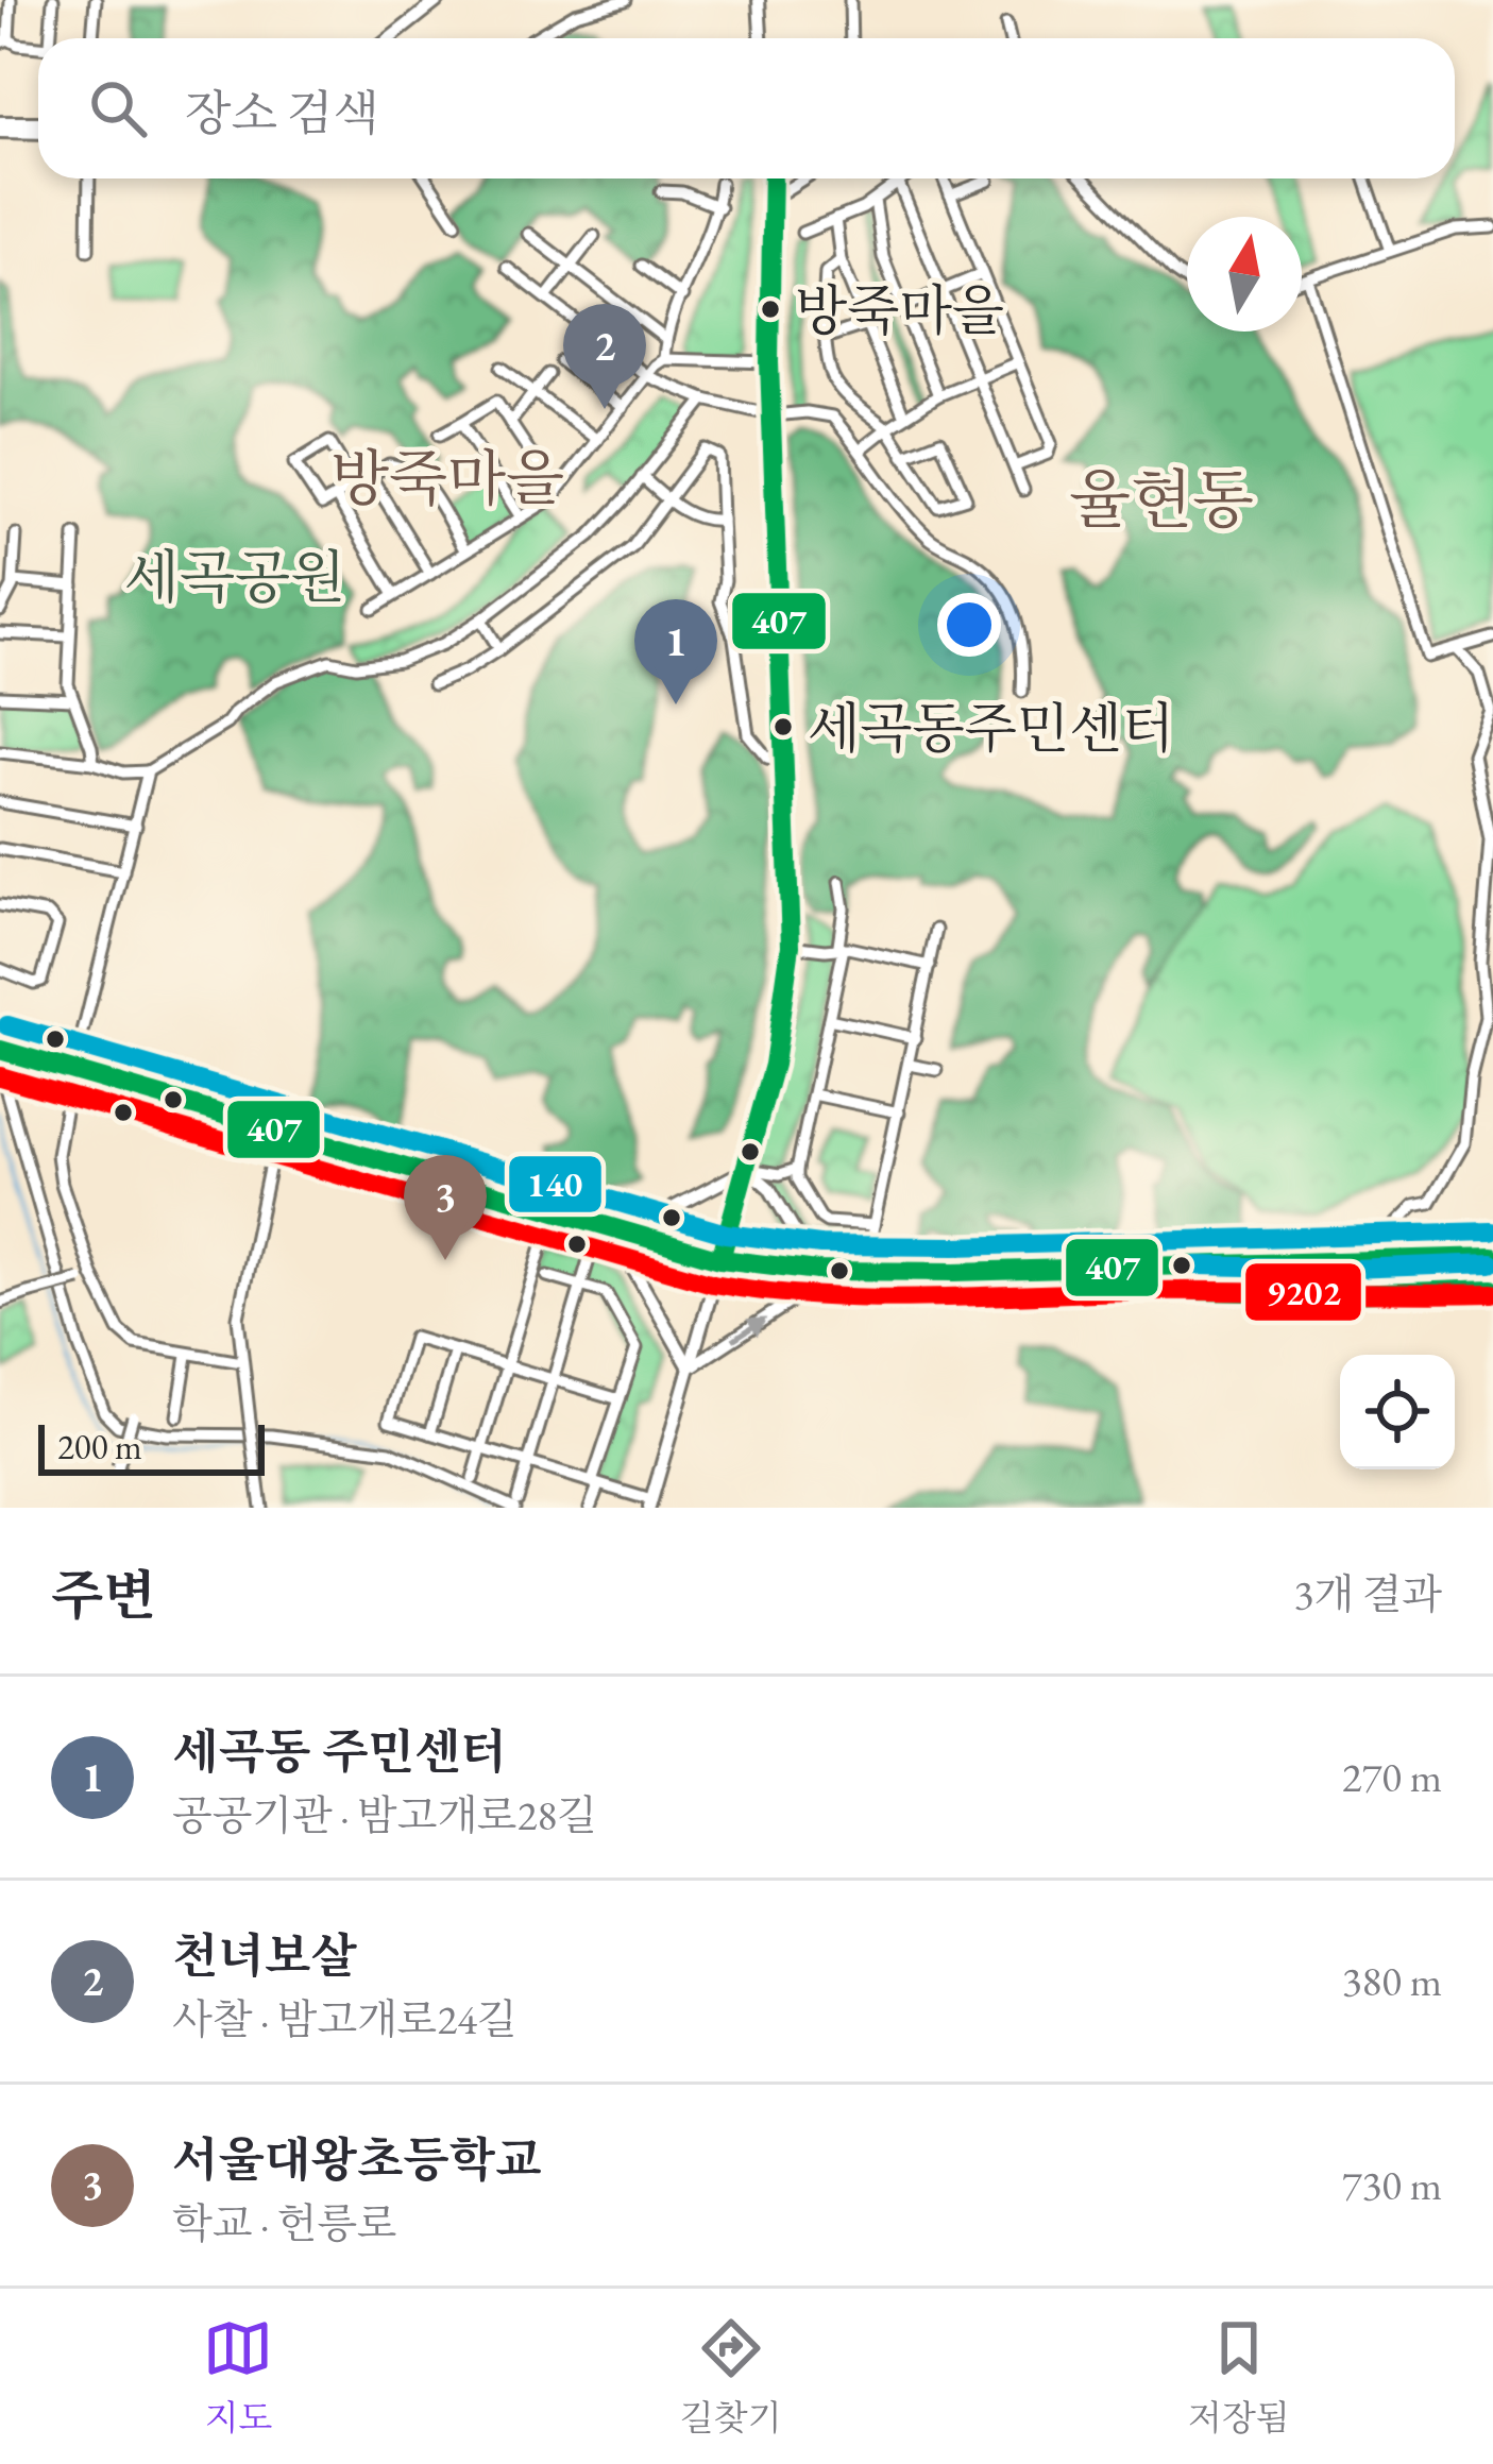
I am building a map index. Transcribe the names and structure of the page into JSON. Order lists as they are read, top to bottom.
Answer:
{
  "districts": ["방죽마을", "율현동"],
  "parks": ["세곡공원"],
  "places": ["방죽마을", "세곡동주민센터"],
  "lines": ["transit line 407", "transit line 140", "transit line 9202"],
  "scale_bar": "200 m",
  "north": "top",
  "page": {
    "search": "장소 검색",
    "pins": ["2", "1", "3"],
    "scale": "200 m",
    "heading": ["주변", "3개 결과"],
    "list": [
      {
        "mark": "1",
        "name": "세곡동 주민센터",
        "note": "공공기관 · 밤고개로28길",
        "value": "270 m"
      },
      {
        "mark": "2",
        "name": "천녀보살",
        "note": "사찰 · 밤고개로24길",
        "value": "380 m"
      },
      {
        "mark": "3",
        "name": "서울대왕초등학교",
        "note": "학교 · 헌릉로",
        "value": "730 m"
      }
    ],
    "nav": ["지도", "길찾기", "저장됨"]
  }
}
